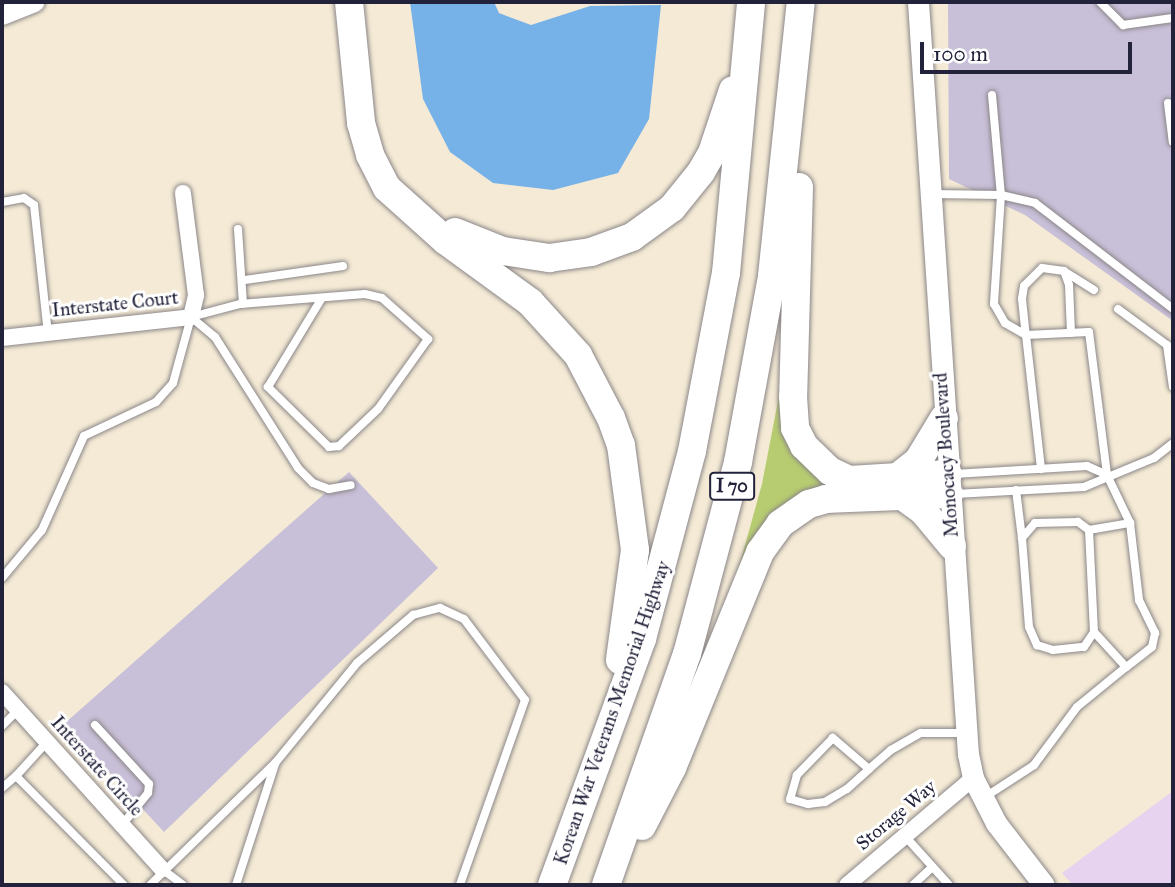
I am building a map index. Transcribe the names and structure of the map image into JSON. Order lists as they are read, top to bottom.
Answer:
{
  "streets": {
    "highway": ["I 70", "Korean War Veterans Memorial Highway"],
    "main road": ["Monocacy Boulevard"],
    "street": ["Interstate Court", "Interstate Circle", "Storage Way"]
  },
  "crossings": [
    ["Monocacy Boulevard", "Storage Way"]
  ],
  "scale_bar": "100 m"
}
